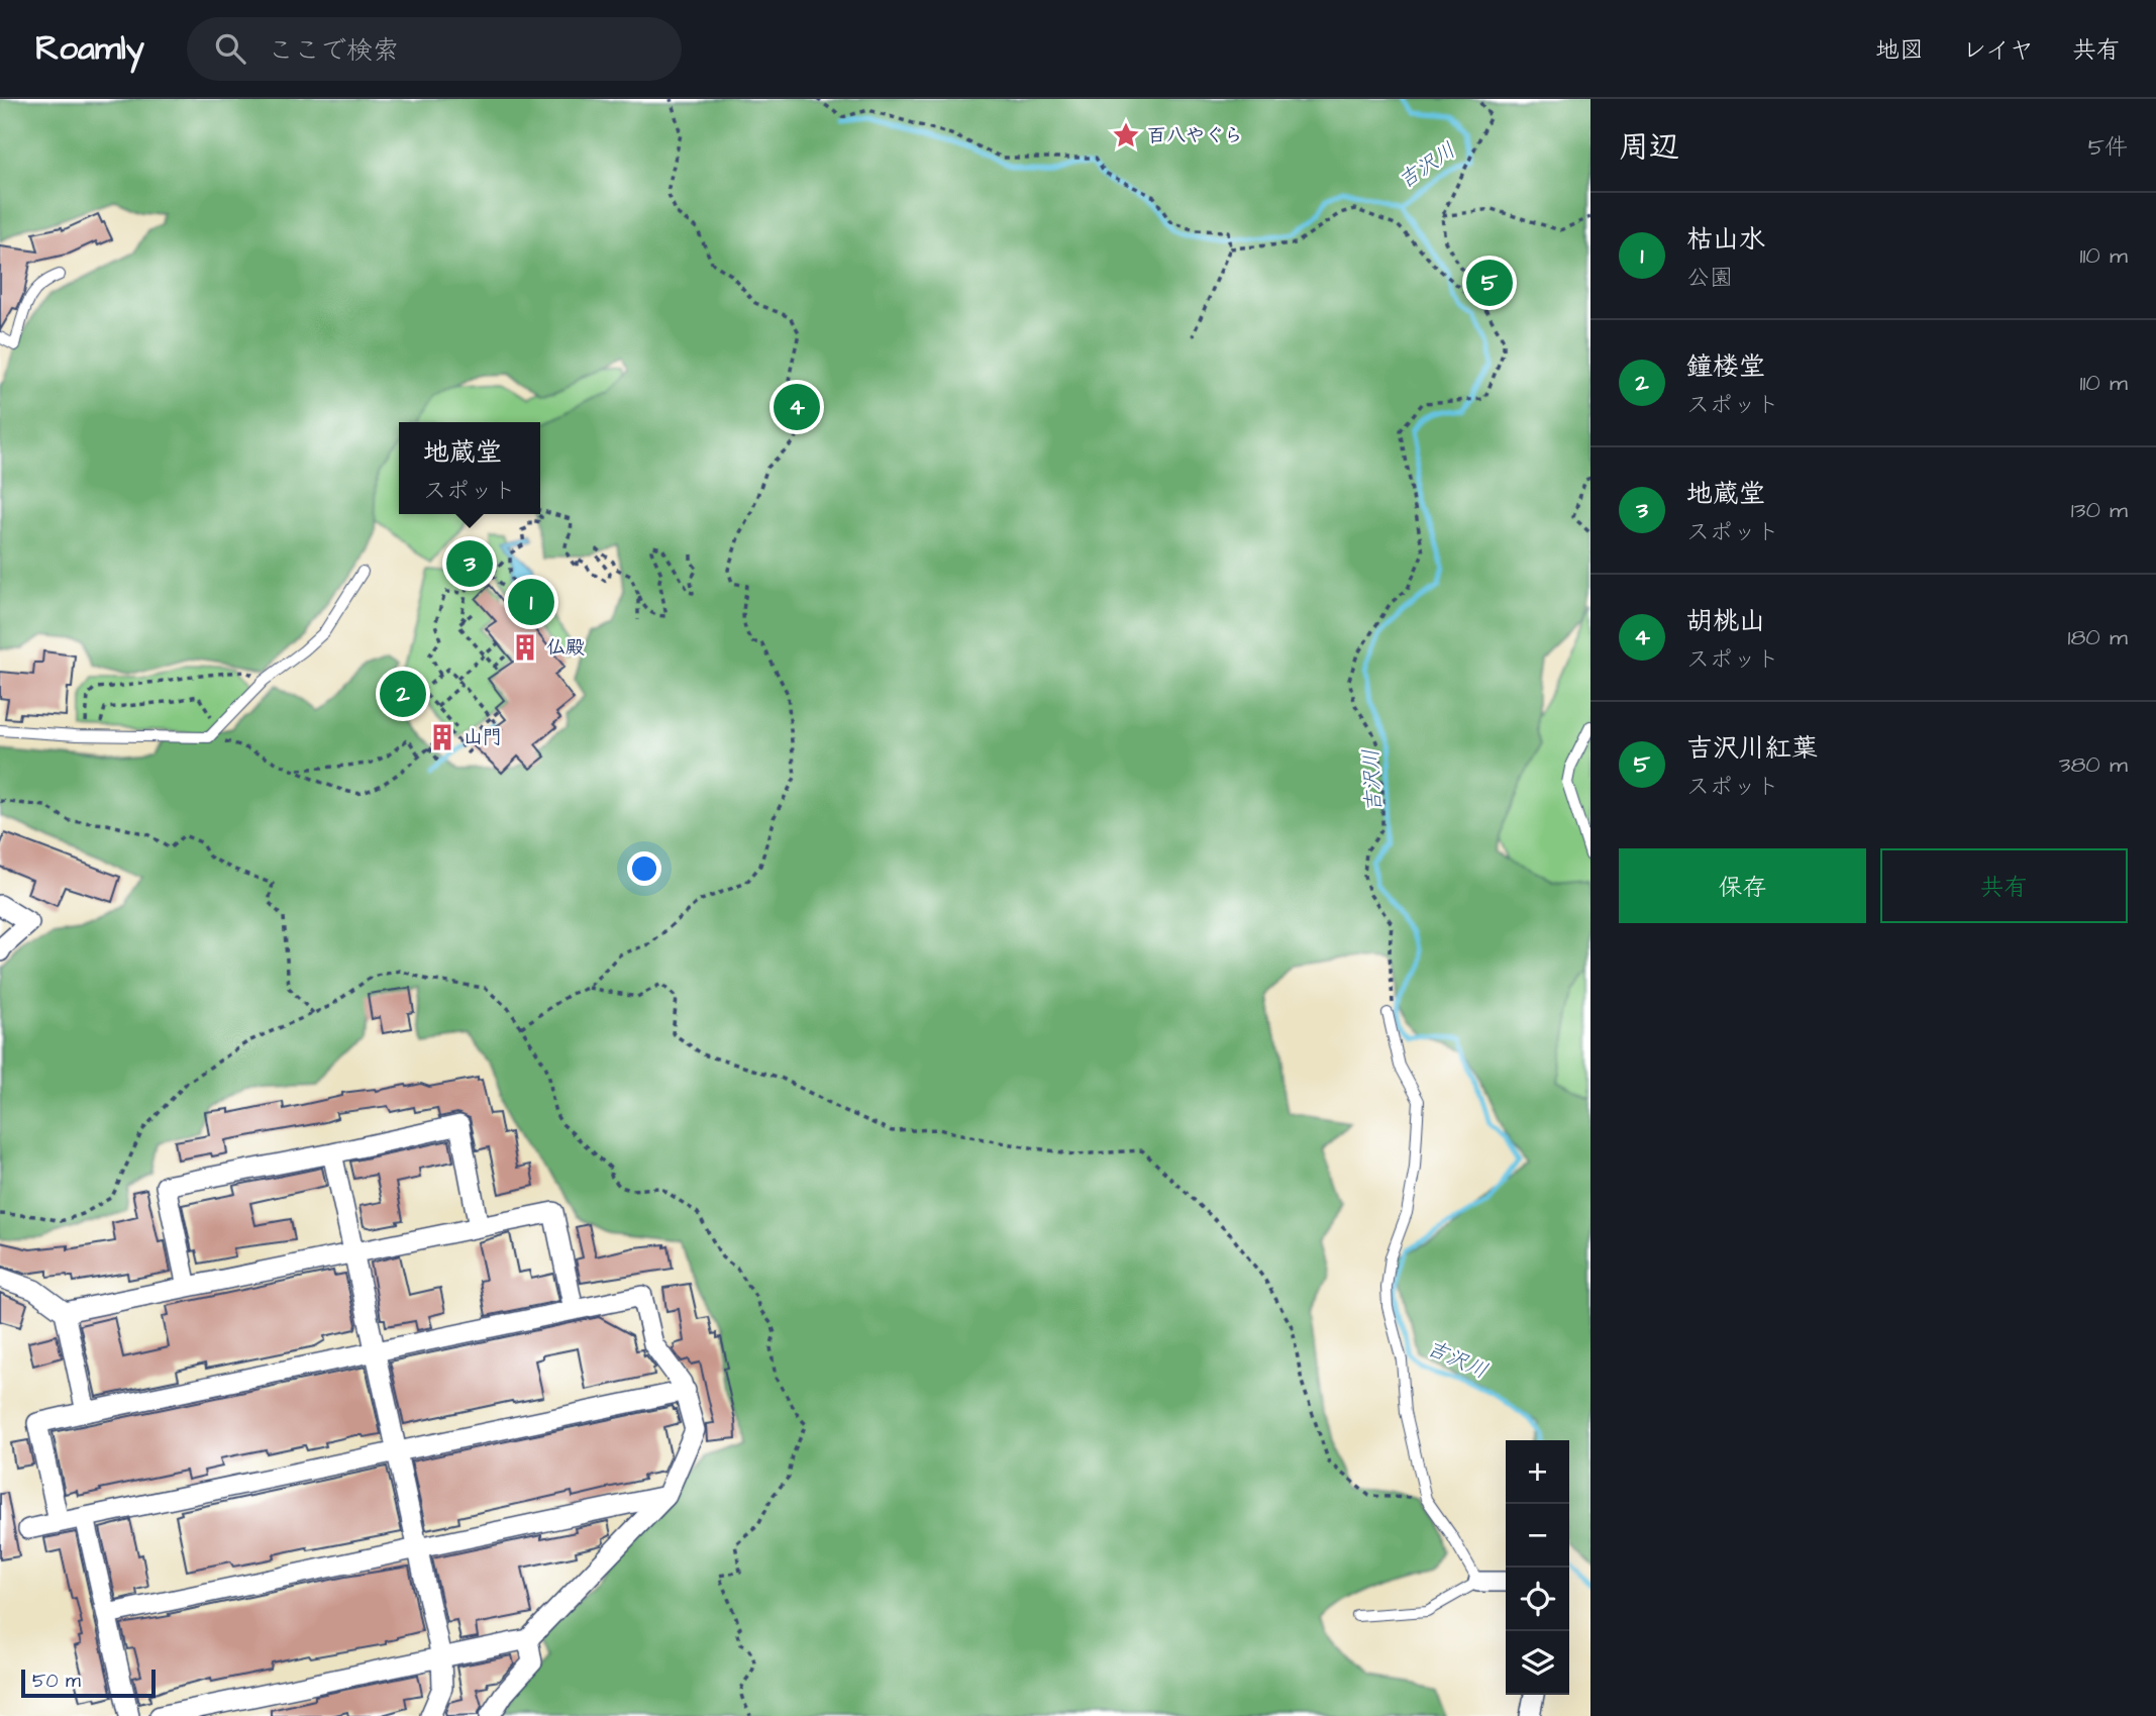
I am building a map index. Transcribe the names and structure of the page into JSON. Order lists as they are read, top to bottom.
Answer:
{
  "water": ["吉沢川"],
  "places": {
    "place": ["百八やぐら"],
    "building": ["仏殿", "山門"]
  },
  "scale_bar": "50 m",
  "page": {
    "header": "Roamly",
    "search": "ここで検索",
    "nav": ["地図", "レイヤ", "共有"],
    "heading": ["周辺", "5件"],
    "list": [
      {
        "mark": "1",
        "name": "枯山水",
        "note": "公園",
        "value": "110 m"
      },
      {
        "mark": "2",
        "name": "鐘楼堂",
        "note": "スポット",
        "value": "110 m"
      },
      {
        "mark": "3",
        "name": "地蔵堂",
        "note": "スポット",
        "value": "130 m"
      },
      {
        "mark": "4",
        "name": "胡桃山",
        "note": "スポット",
        "value": "180 m"
      },
      {
        "mark": "5",
        "name": "吉沢川紅葉",
        "note": "スポット",
        "value": "380 m"
      }
    ],
    "pins": [
      "5",
      "4",
      "3",
      "1",
      "2"
    ],
    "popup": ["地蔵堂", "スポット"],
    "buttons": ["保存", "共有"],
    "map_buttons": ["+", "−"],
    "scale": "50 m"
  }
}
